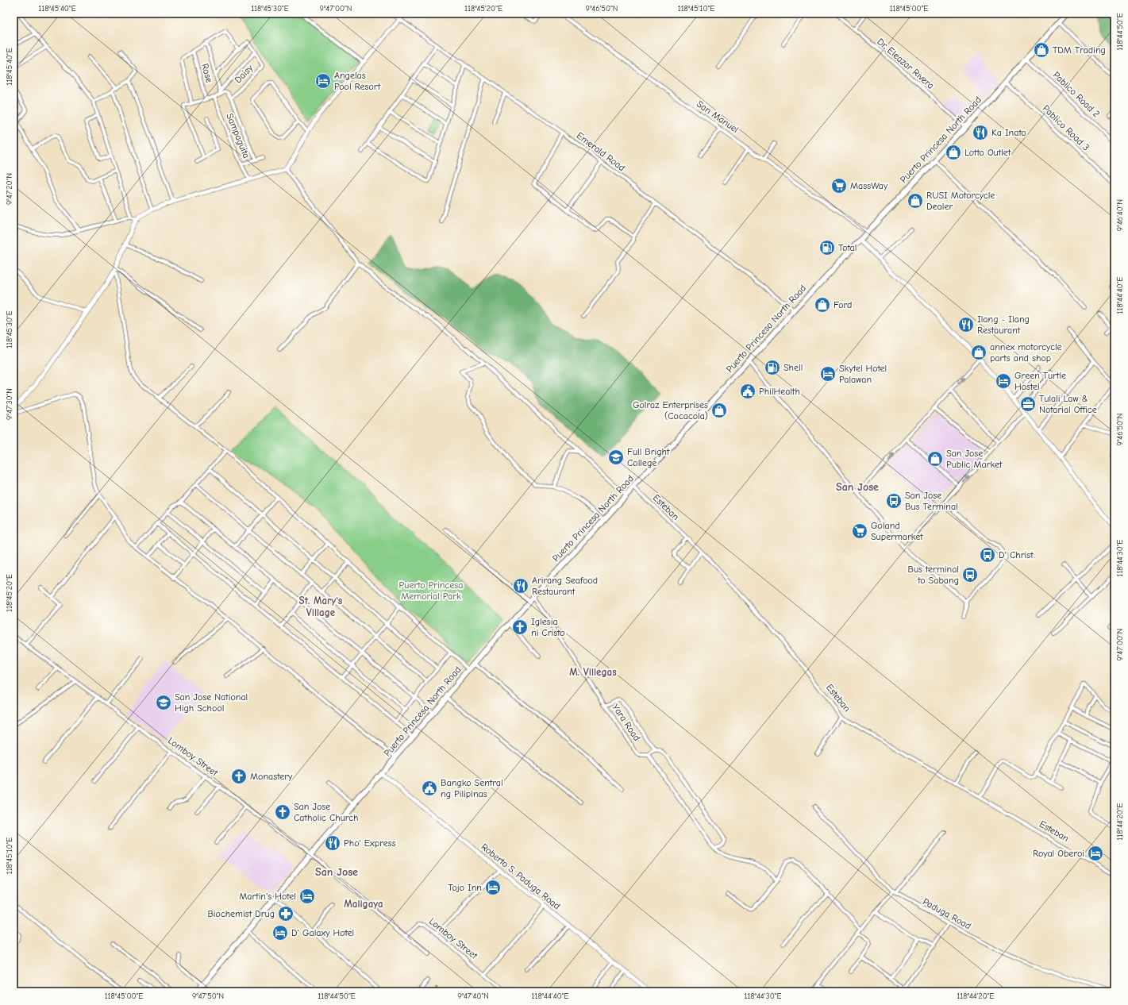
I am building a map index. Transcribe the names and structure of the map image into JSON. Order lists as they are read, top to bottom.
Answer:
{
  "streets": {
    "main road": ["Puerto Princesa North Road"],
    "street": [
      "Dr. Eleazar Rivera",
      "Rose",
      "Daisy",
      "Pablico Road 2",
      "San Manuel",
      "Pablico Road 3",
      "Sampaguita",
      "Emerald Road",
      "Esteban",
      "Yara Road",
      "Lomboy Street",
      "Roberto S. Paduga Road",
      "Paduga Road"
    ]
  },
  "crossings": [
    ["Dr. Eleazar Rivera", "Puerto Princesa North Road"],
    ["Pablico Road 2", "Puerto Princesa North Road"],
    ["San Manuel", "Puerto Princesa North Road"],
    ["Pablico Road 3", "Puerto Princesa North Road"],
    ["Puerto Princesa North Road", "Emerald Road"],
    ["Puerto Princesa North Road", "Esteban"],
    ["Puerto Princesa North Road", "Yara Road"],
    ["Puerto Princesa North Road", "Lomboy Street"],
    ["Puerto Princesa North Road", "Roberto S. Paduga Road"]
  ],
  "districts": [
    "San Jose",
    "St. Mary's Village",
    "M. Villegas",
    "San Jose",
    "Maligaya"
  ],
  "parks": ["Puerto Princesa Memorial Park"],
  "places": {
    "shop": [
      "TDM Trading",
      "Lotto Outlet",
      "RUSI Motorcycle Dealer",
      "Ford",
      "annex motorcycle parts and shop",
      "Golraz Enterprises (Cocacola)",
      "San Jose Public Market"
    ],
    "hotel": [
      "Angelas Pool Resort",
      "Skytel Hotel Palawan",
      "Green Turtle Hostel",
      "Royal Oberoi",
      "Tojo Inn",
      "Martin's Hotel",
      "D' Galaxy Hotel"
    ],
    "restaurant": [
      "Ka Inato",
      "Ilang - Ilang Restaurant",
      "Arirang Seafood Restaurant",
      "Pho' Express"
    ],
    "supermarket": ["MassWay", "Goland Supermarket"],
    "fuel station": ["Total", "Shell"],
    "public building": ["PhilHealth", "Bangko Sentral ng Pilipinas"],
    "office": ["Tulali Law & Notarial Office"],
    "school or university": ["Full Bright College", "San Jose National High School"],
    "bus stop": ["San Jose Bus Terminal", "D' Christ", "Bus terminal to Sabang"],
    "church": ["Iglesia ni Cristo", "Monastery", "San Jose Catholic Church"],
    "pharmacy": ["Biochemist Drug"]
  },
  "coordinates": [
    "118°45'40\"E",
    "118°45'30\"E",
    "9°47'00\"N",
    "118°45'20\"E",
    "9°46'50\"N",
    "118°45'10\"E",
    "118°45'00\"E",
    "118°44'50\"E",
    "9°47'20\"N",
    "9°46'40\"N",
    "118°44'40\"E",
    "9°47'30\"N",
    "118°44'30\"E",
    "118°44'20\"E",
    "9°47'50\"N",
    "9°47'40\"N"
  ]
}
